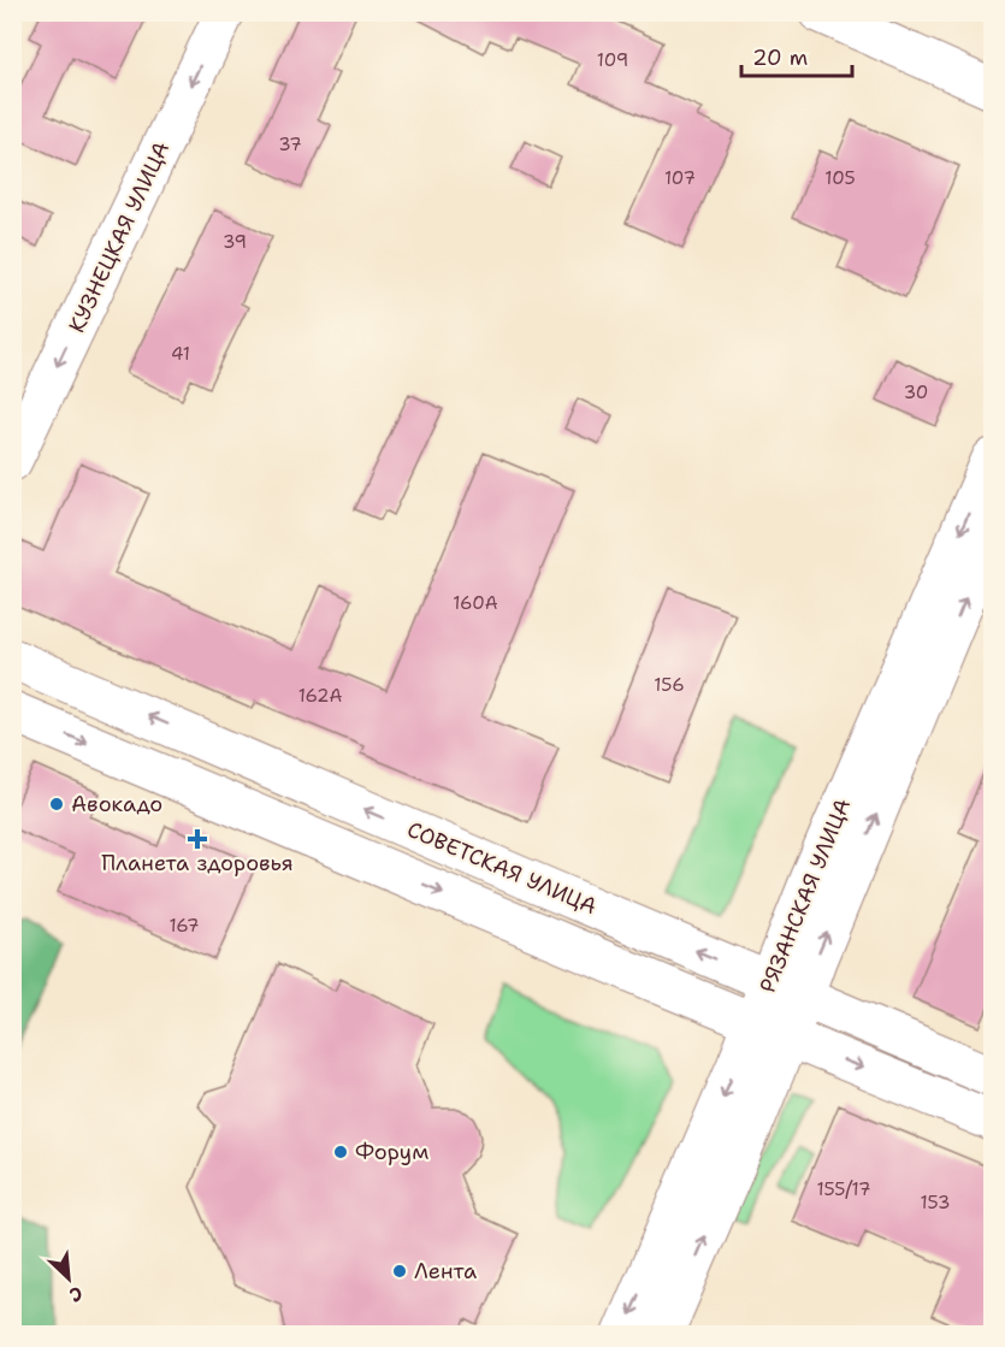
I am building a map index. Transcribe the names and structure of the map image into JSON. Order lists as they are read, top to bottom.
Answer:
{
  "streets": {
    "main road": ["КУЗНЕЦКАЯ УЛИЦА", "СОВЕТСКАЯ УЛИЦА", "РЯЗАНСКАЯ УЛИЦА"]
  },
  "crossings": [
    ["СОВЕТСКАЯ УЛИЦА", "РЯЗАНСКАЯ УЛИЦА"]
  ],
  "one_way": ["КУЗНЕЦКАЯ УЛИЦА"],
  "places": {
    "other": ["Авокадо", "Форум", "Лента"],
    "health": ["Планета здоровья"]
  },
  "house_numbers": [
    "109",
    "37",
    "107",
    "105",
    "39",
    "41",
    "30",
    "160А",
    "156",
    "162А",
    "167",
    "155/17",
    "153"
  ],
  "scale_bar": "20 m",
  "north": "bottom right"
}
